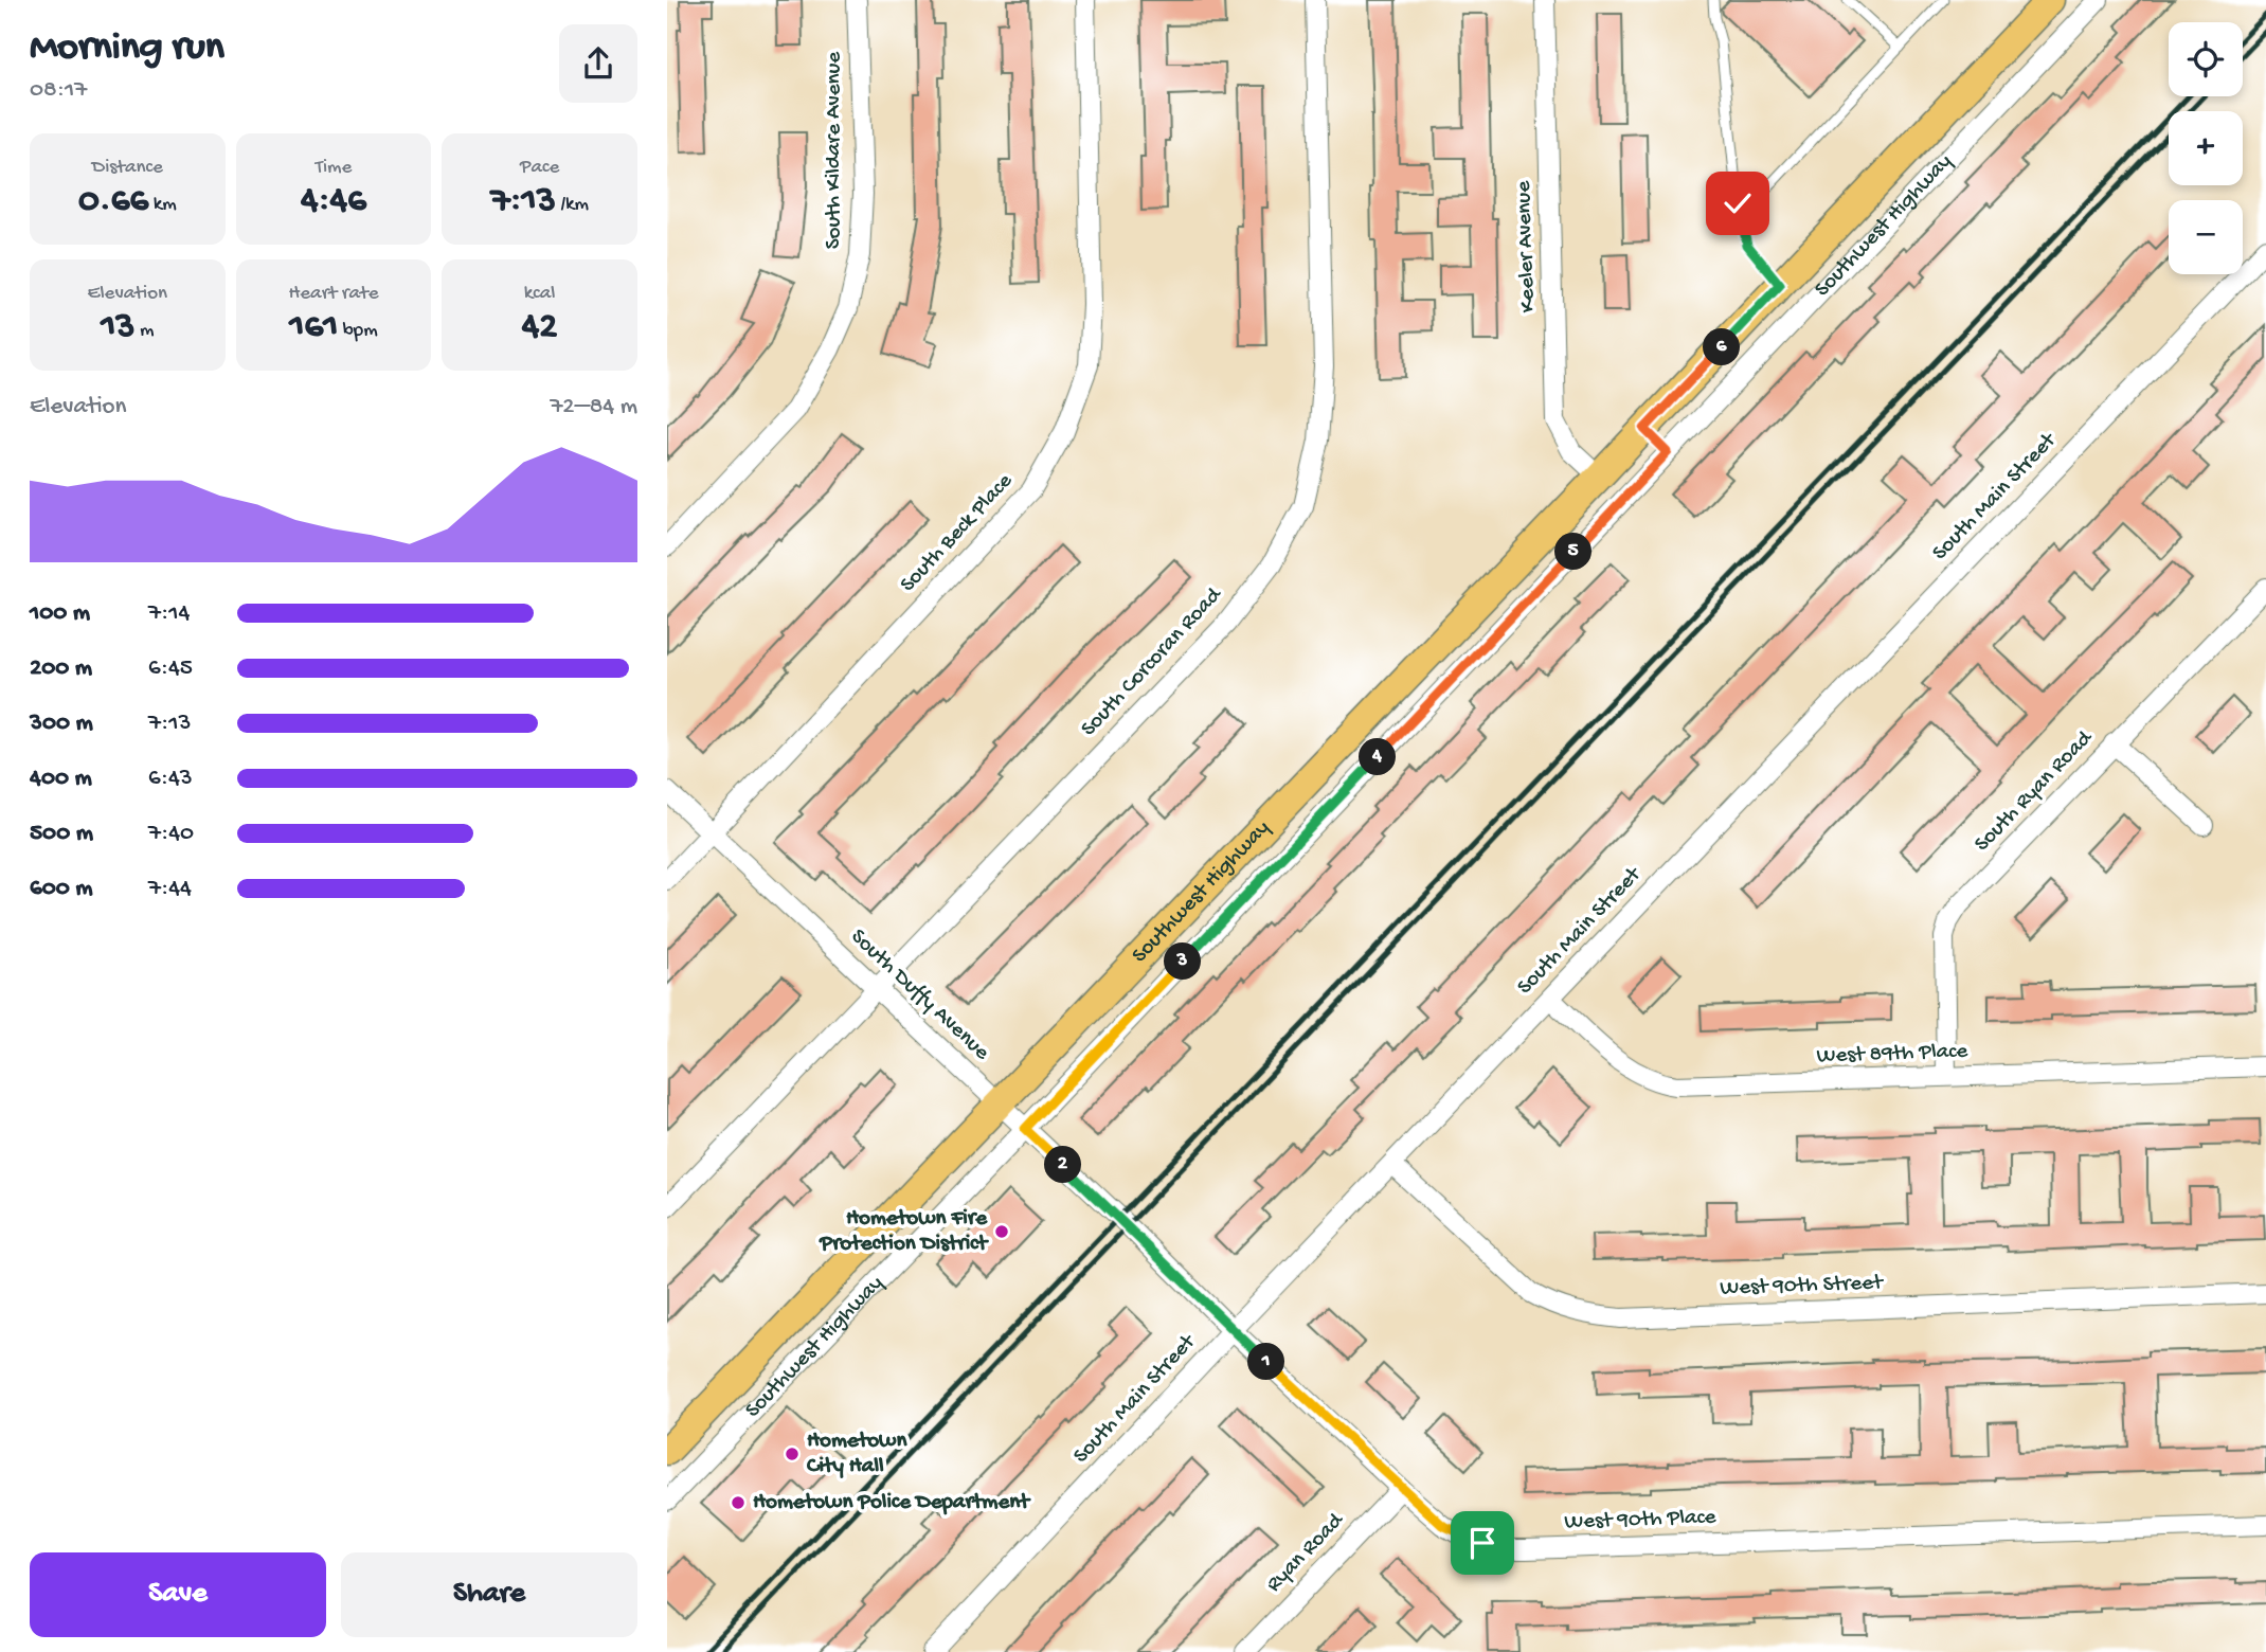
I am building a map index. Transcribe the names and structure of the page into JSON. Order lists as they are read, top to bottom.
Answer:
{
  "streets": {
    "main road": ["Southwest Highway"],
    "street": [
      "South Kildare Avenue",
      "Keeler Avenue",
      "South Main Street",
      "South Beck Place",
      "South Corcoran Road",
      "South Ryan Road",
      "South Duffy Avenue",
      "West 89th Place",
      "West 90th Street",
      "West 90th Place",
      "Ryan Road"
    ]
  },
  "crossings": [
    ["Southwest Highway", "Keeler Avenue"],
    ["Southwest Highway", "South Duffy Avenue"],
    ["South Main Street", "West 89th Place"],
    ["South Main Street", "West 90th Street"],
    ["South Main Street", "West 90th Place"],
    ["South Beck Place", "South Duffy Avenue"],
    ["South Corcoran Road", "South Duffy Avenue"],
    ["South Ryan Road", "West 89th Place"],
    ["South Duffy Avenue", "West 90th Place"],
    ["West 90th Place", "Ryan Road"]
  ],
  "places": ["Hometown Fire Protection District", "Hometown City Hall", "Hometown Police Department"],
  "page": {
    "heading": ["Morning run", "08:17"],
    "map_buttons": ["+", "−"],
    "stats": [
      ["Distance", "0.66 km"],
      ["Time", "4:46"],
      ["Pace", "7:13 /km"],
      ["Elevation", "13 m"],
      ["Heart rate", "161 bpm"],
      ["kcal", "42"]
    ],
    "pins": [
      "6",
      "5",
      "4",
      "3",
      "2",
      "1"
    ],
    "chart": ["Elevation", "72–84 m"],
    "list": [
      {
        "name": "100 m",
        "note": "7:14"
      },
      {
        "name": "200 m",
        "note": "6:45"
      },
      {
        "name": "300 m",
        "note": "7:13"
      },
      {
        "name": "400 m",
        "note": "6:43"
      },
      {
        "name": "500 m",
        "note": "7:40"
      },
      {
        "name": "600 m",
        "note": "7:44"
      }
    ],
    "buttons": ["Save", "Share"]
  }
}
